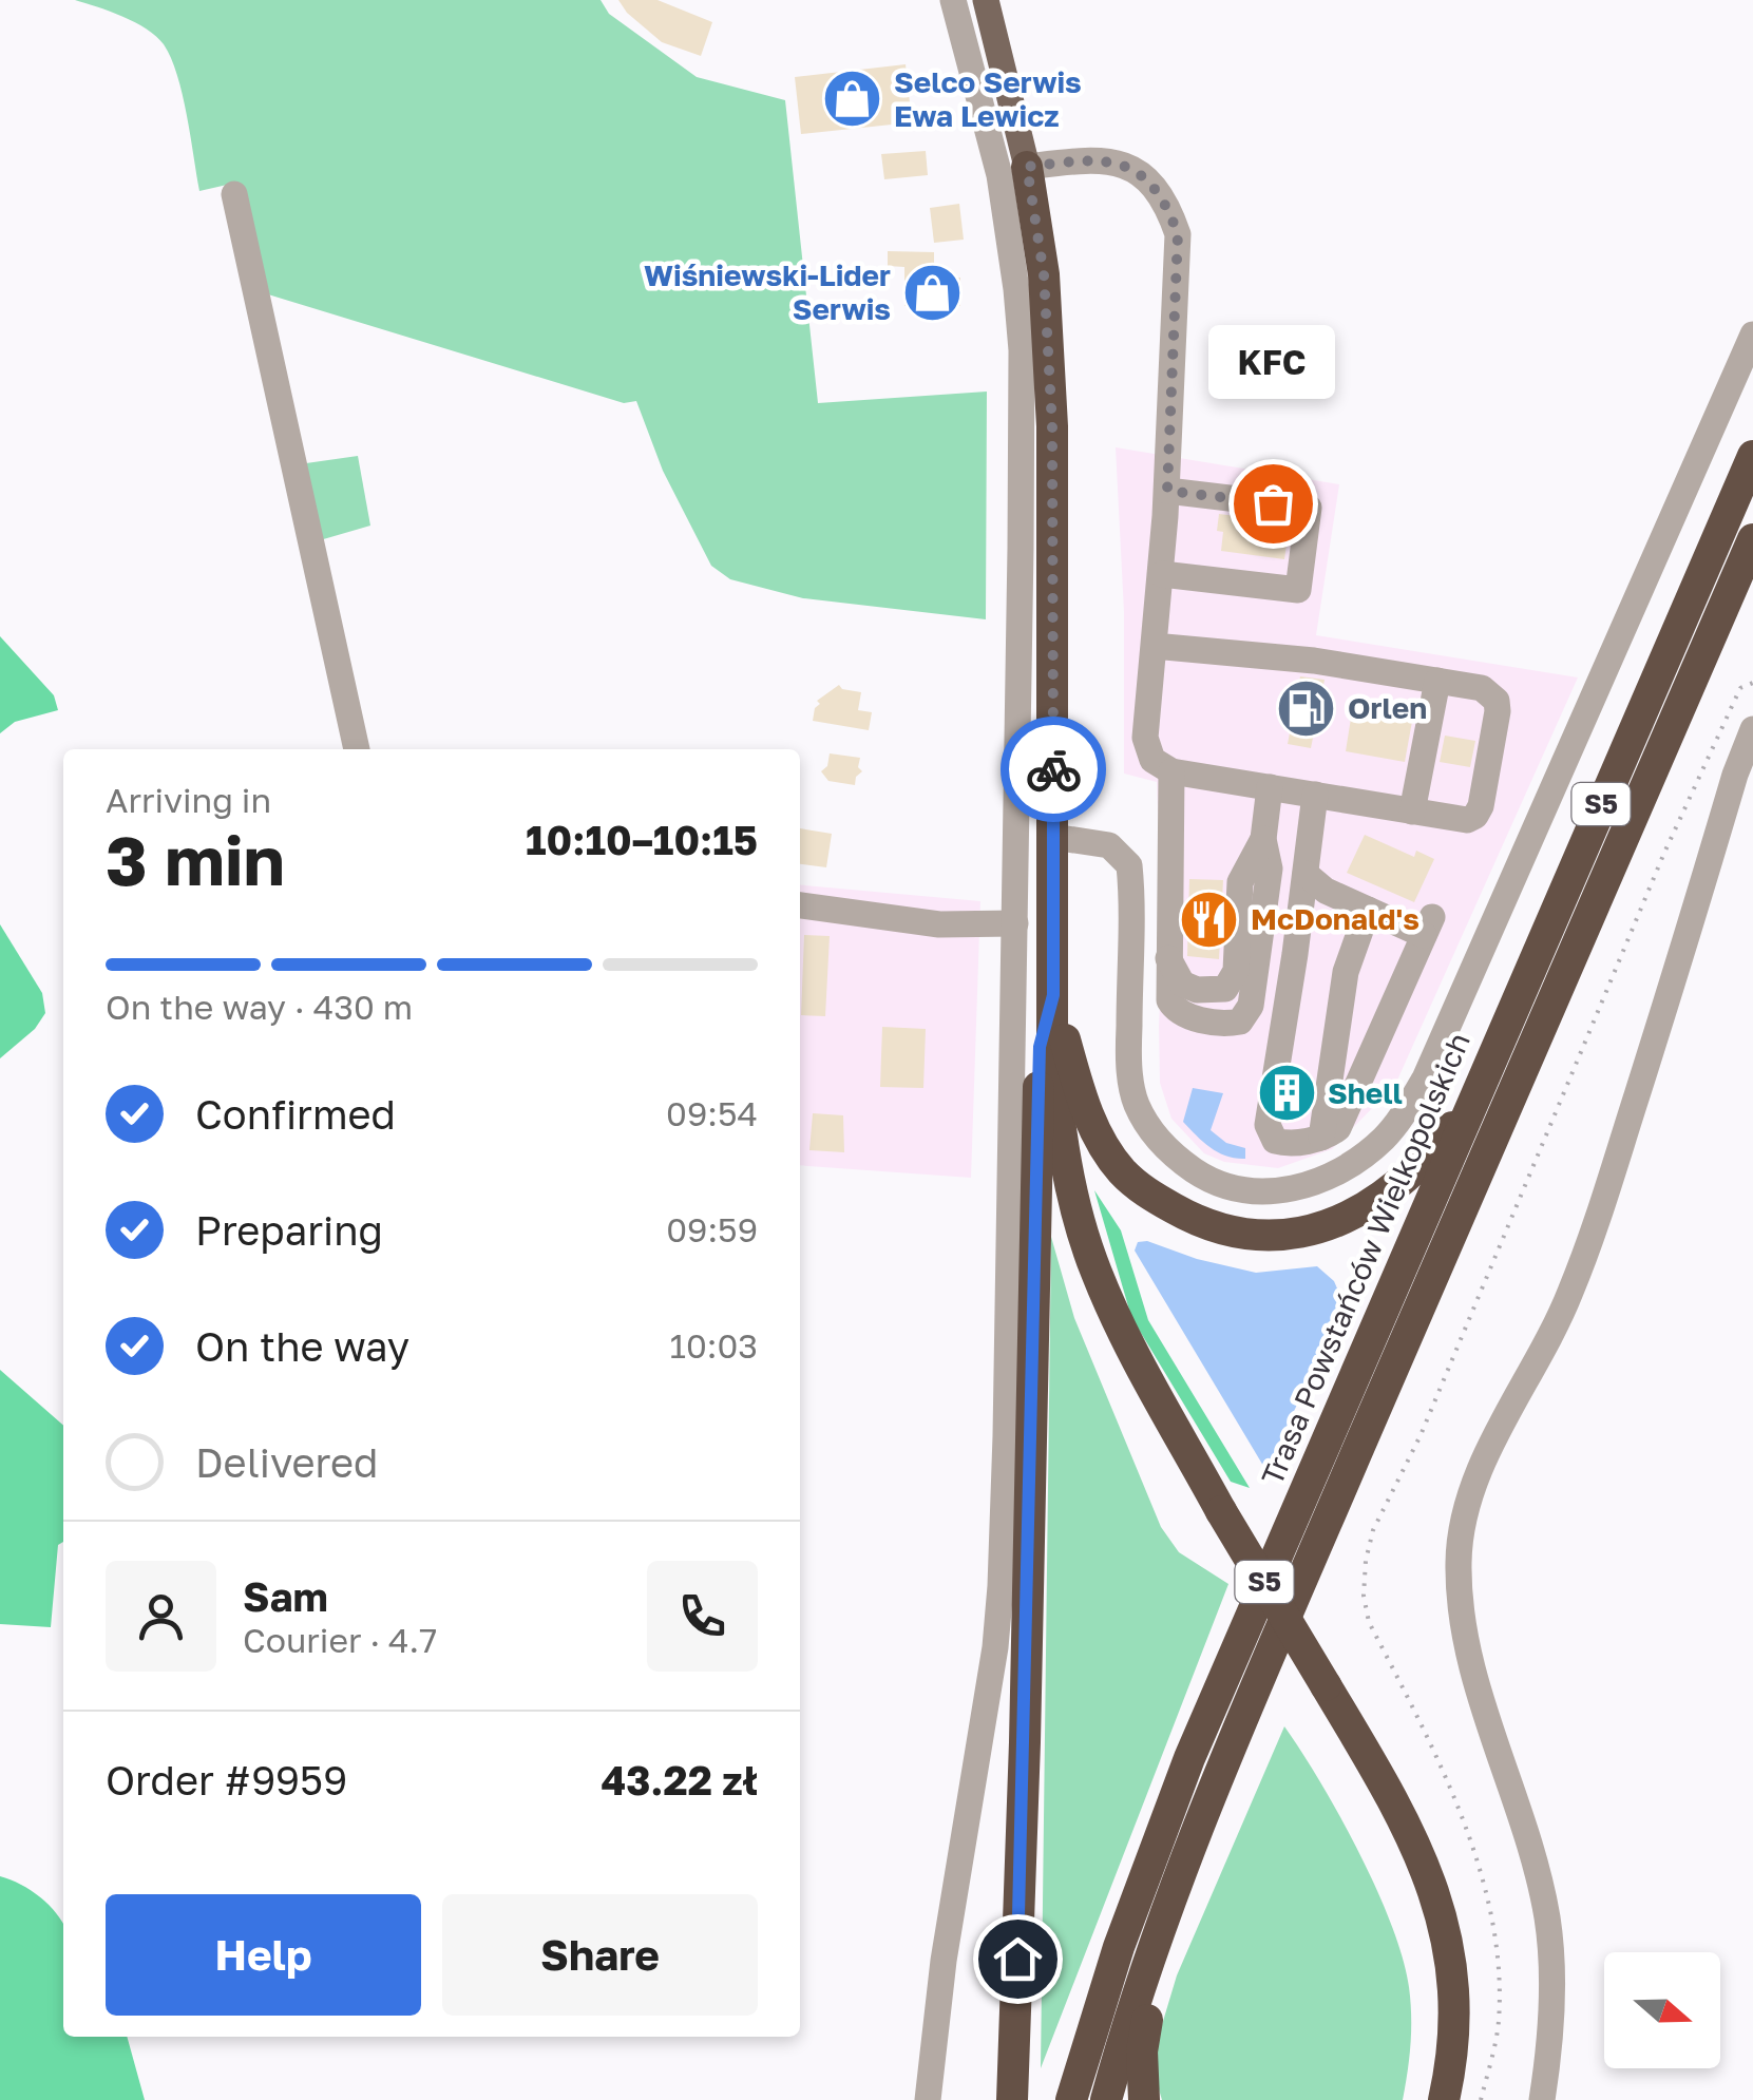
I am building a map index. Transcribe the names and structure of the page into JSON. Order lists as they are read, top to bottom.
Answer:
{
  "streets": {
    "highway": ["S5", "Trasa Powstańców Wielkopolskich"]
  },
  "places": {
    "shop": ["Selco Serwis Ewa Lewicz", "Wiśniewski-Lider Serwis"],
    "other": ["KFC"],
    "fuel station": ["Orlen"],
    "restaurant": ["McDonald's"],
    "building": ["Shell"]
  },
  "north": "right",
  "page": {
    "bubble": "KFC",
    "heading": ["3 min", "Arriving in", "10:10–10:15"],
    "panel": [
      "Sam",
      "Courier · 4.7",
      "Order #9959",
      "43.22 zł"
    ],
    "bar": "On the way · 430 m",
    "list": [
      ["Confirmed", "09:54"],
      ["Preparing", "09:59"],
      ["On the way", "10:03"],
      "Delivered"
    ],
    "buttons": ["Help", "Share"]
  }
}
